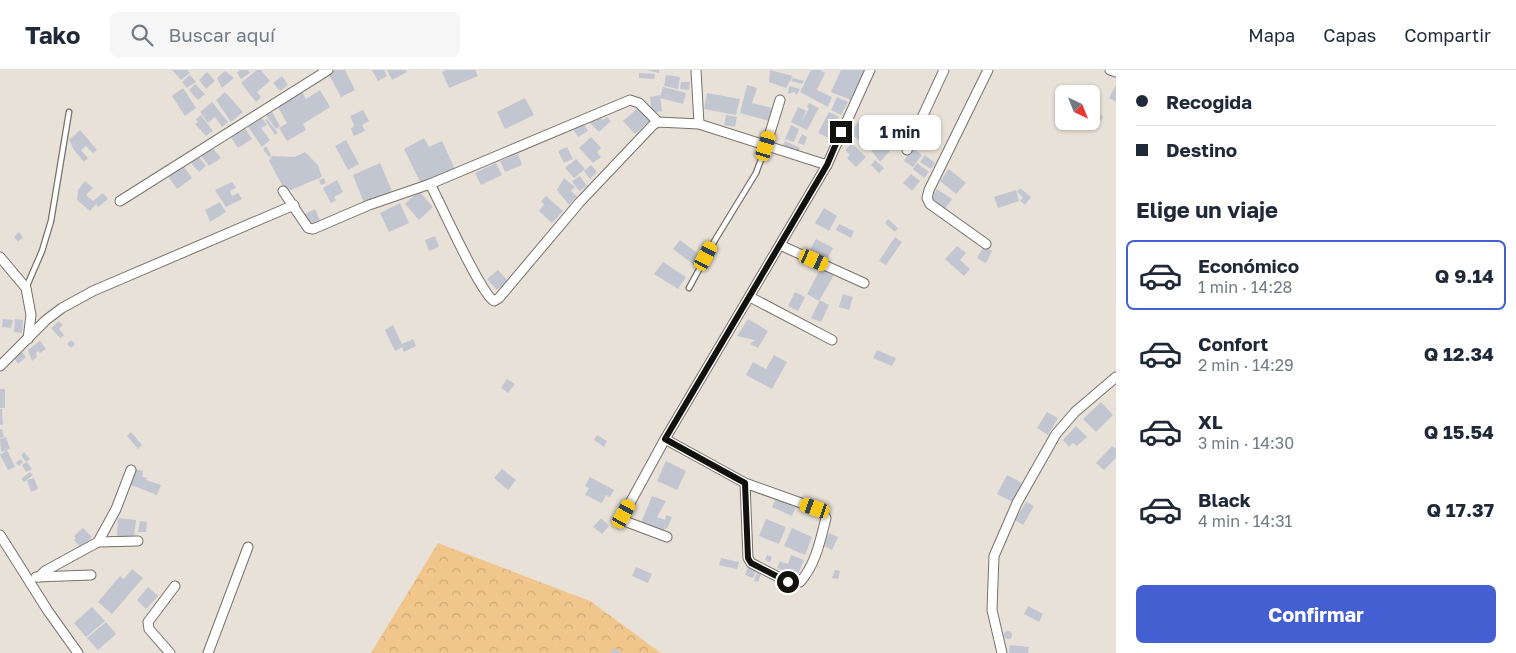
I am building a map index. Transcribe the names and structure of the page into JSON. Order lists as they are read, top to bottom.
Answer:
{
  "north": "bottom right",
  "page": {
    "header": "Tako",
    "search": "Buscar aquí",
    "nav": ["Mapa", "Capas", "Compartir"],
    "banner": ["Recogida", "Destino"],
    "bubble": "1 min",
    "heading": "Elige un viaje",
    "list": [
      {
        "name": "Económico",
        "note": "1 min · 14:28",
        "value": "Q 9.14"
      },
      {
        "name": "Confort",
        "note": "2 min · 14:29",
        "value": "Q 12.34"
      },
      {
        "name": "XL",
        "note": "3 min · 14:30",
        "value": "Q 15.54"
      },
      {
        "name": "Black",
        "note": "4 min · 14:31",
        "value": "Q 17.37"
      }
    ],
    "buttons": "Confirmar"
  }
}
